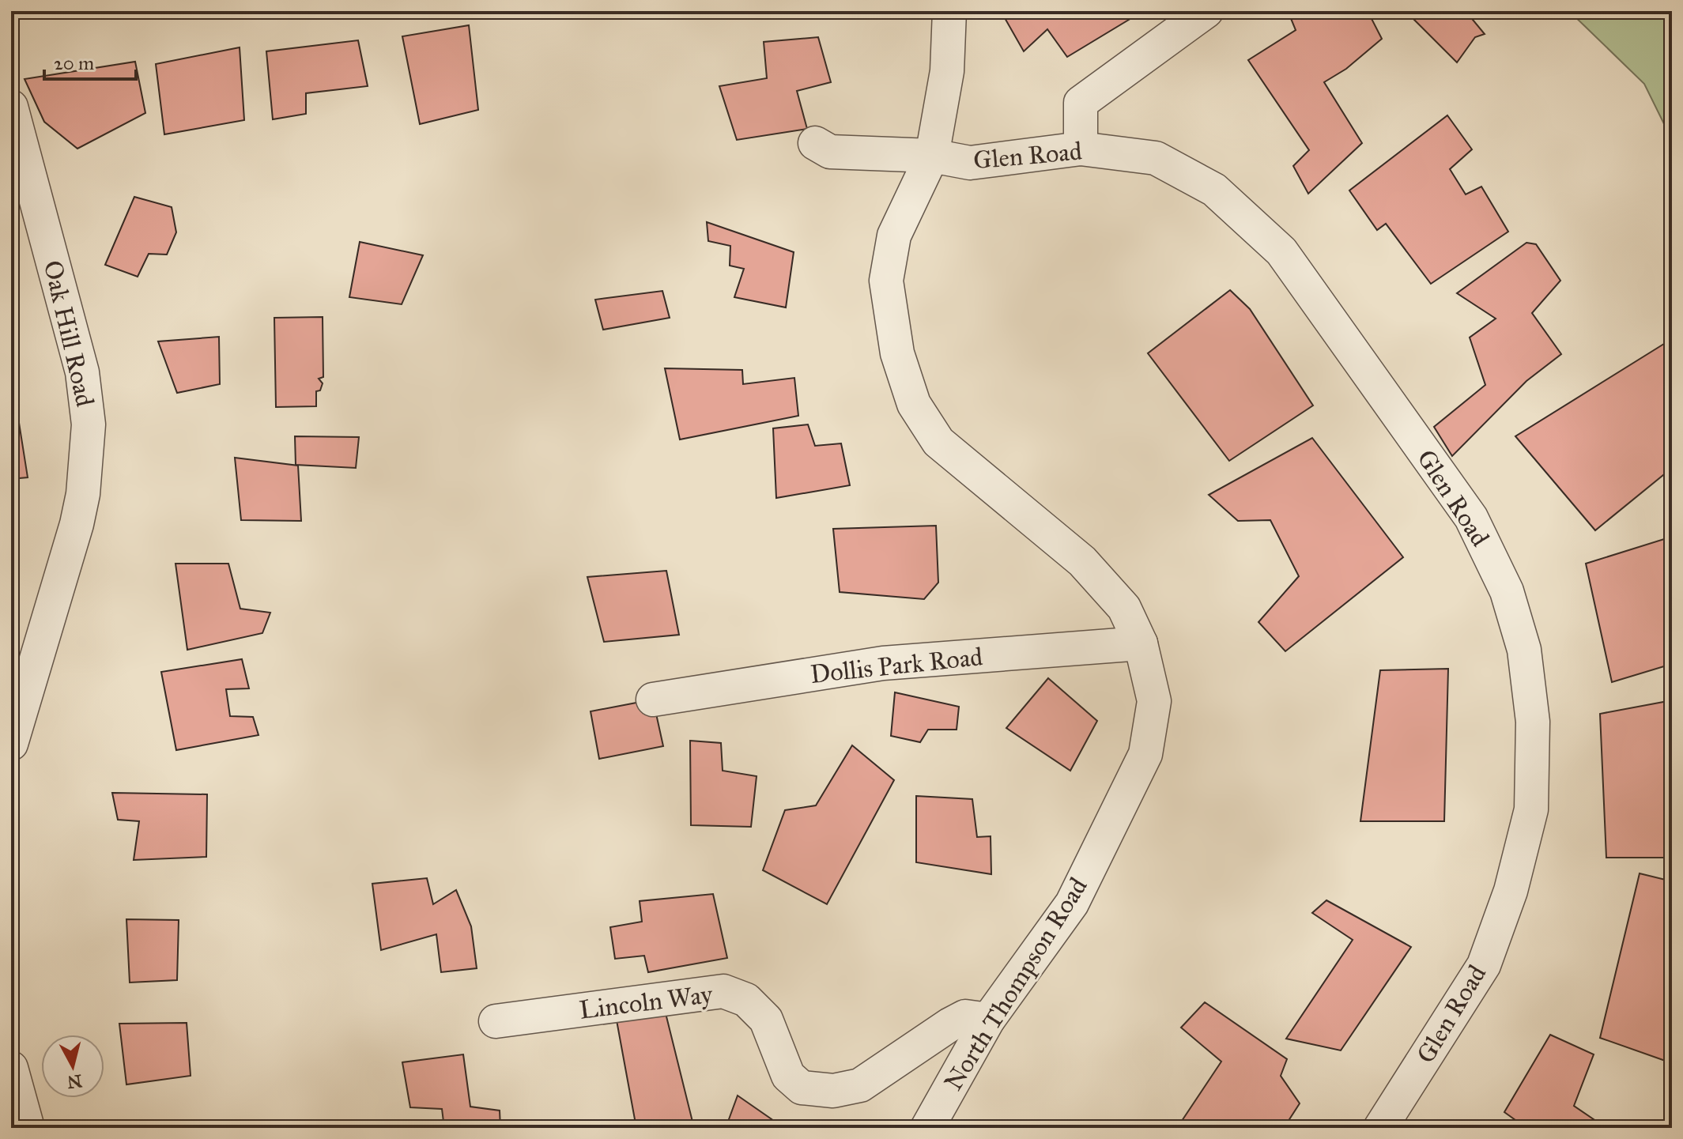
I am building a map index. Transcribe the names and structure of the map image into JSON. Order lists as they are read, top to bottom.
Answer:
{
  "streets": {
    "street": [
      "Glen Road",
      "Oak Hill Road",
      "Dollis Park Road",
      "North Thompson Road",
      "Lincoln Way"
    ]
  },
  "crossings": [
    ["Glen Road", "North Thompson Road"],
    ["Dollis Park Road", "North Thompson Road"],
    ["North Thompson Road", "Lincoln Way"]
  ],
  "scale_bar": "20 m",
  "north": "bottom"
}
